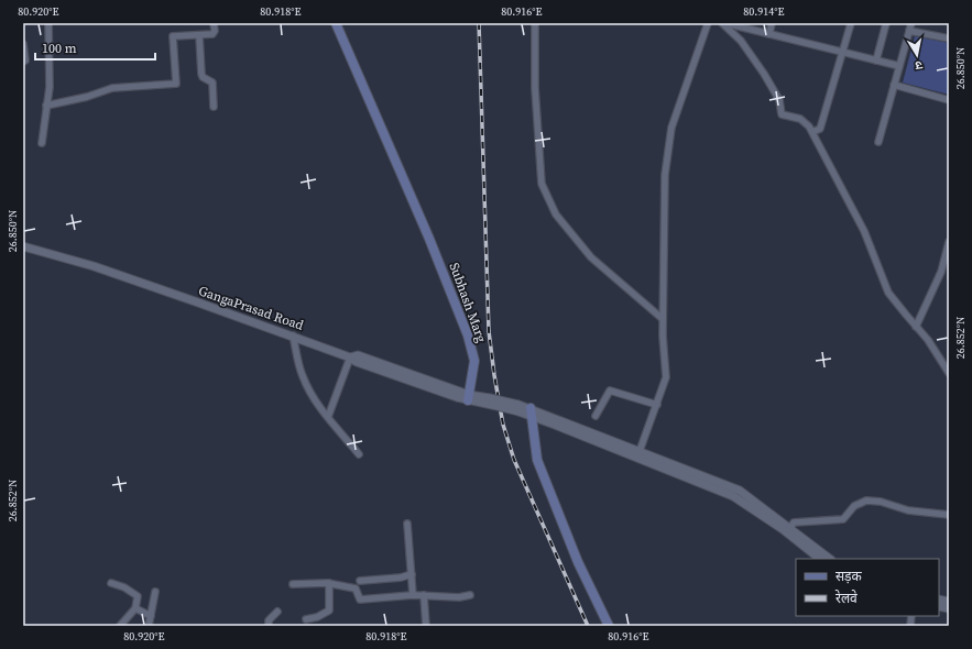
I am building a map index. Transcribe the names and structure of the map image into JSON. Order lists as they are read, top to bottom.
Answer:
{
  "streets": {
    "main road": ["Subhash Marg"],
    "street": ["GangaPrasad Road"]
  },
  "crossings": [
    ["Subhash Marg", "GangaPrasad Road"]
  ],
  "legend": ["सड़क", "रेलवे"],
  "scale_bar": "100 m",
  "north": "bottom",
  "coordinates": [
    "80.920°E",
    "80.918°E",
    "80.916°E",
    "80.914°E",
    "26.850°N",
    "26.852°N"
  ]
}
